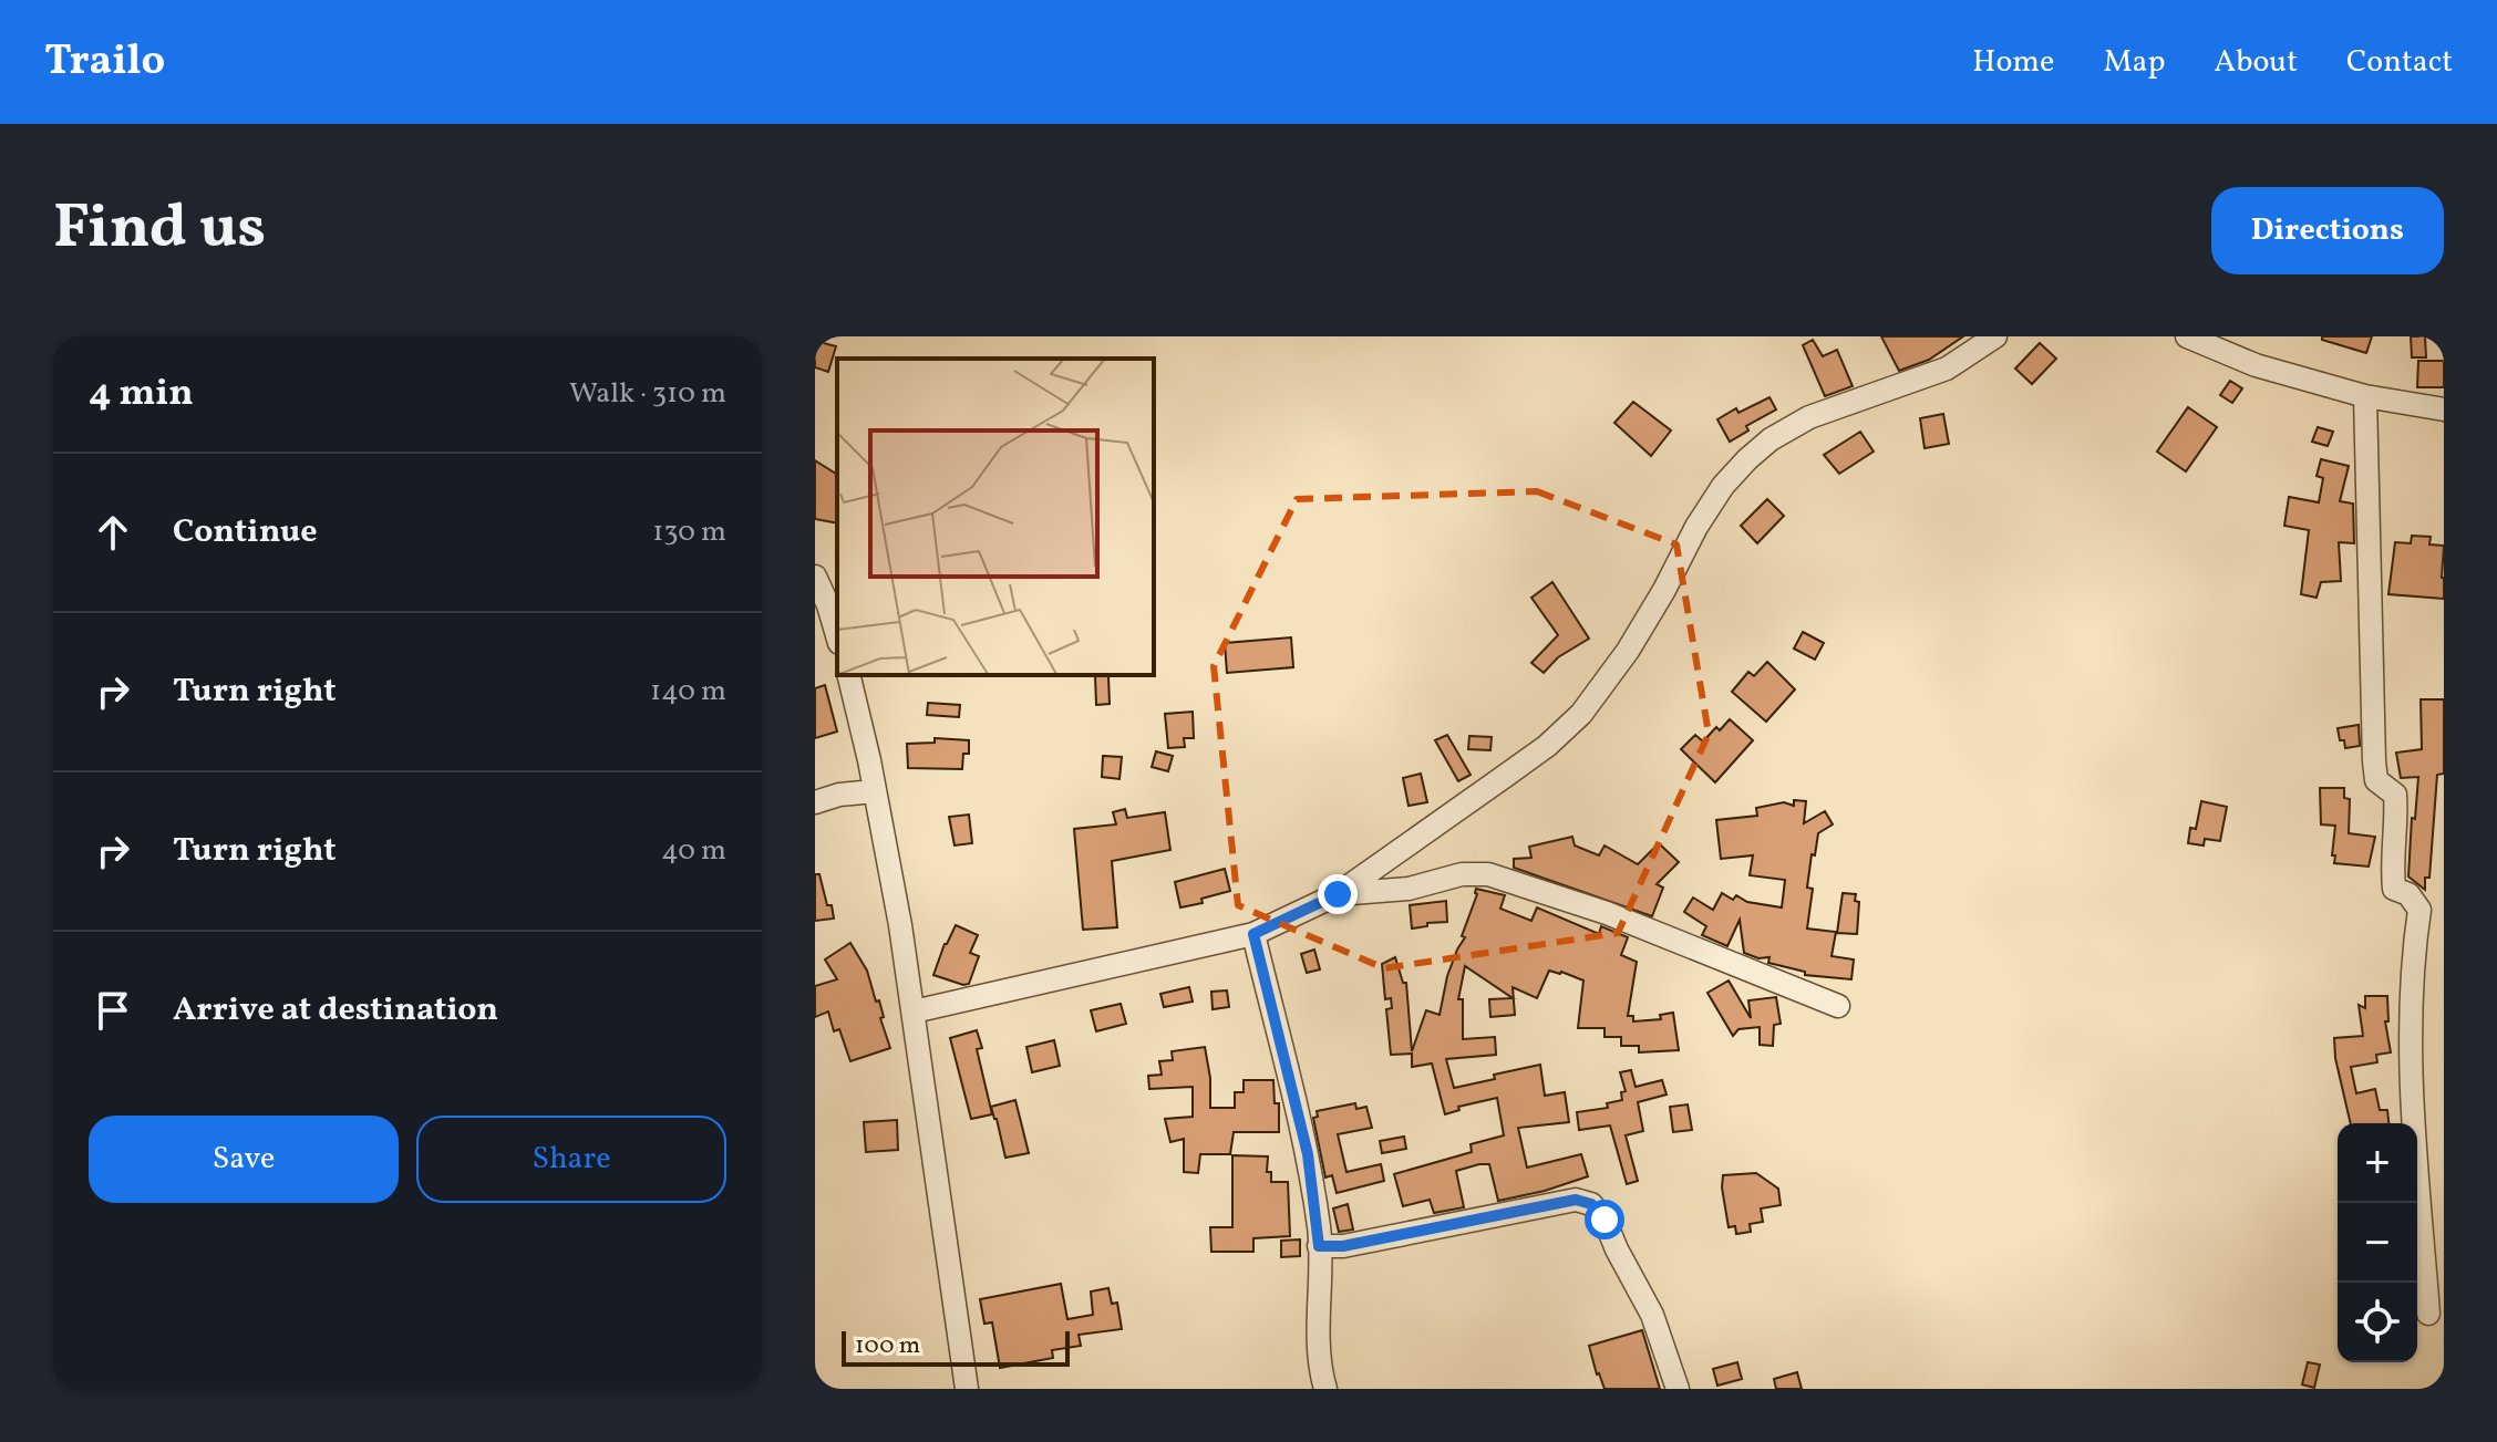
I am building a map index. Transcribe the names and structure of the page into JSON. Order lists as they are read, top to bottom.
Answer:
{
  "scale_bar": "100 m",
  "page": {
    "header": "Trailo",
    "nav": [
      "Home",
      "Map",
      "About",
      "Contact"
    ],
    "title": "Find us",
    "buttons": [
      "Directions",
      ["Save", "Share"]
    ],
    "heading": ["4 min", "Walk · 310 m"],
    "list": [
      ["Continue", "130 m"],
      ["Turn right", "140 m"],
      ["Turn right", "40 m"],
      "Arrive at destination"
    ],
    "map_buttons": ["+", "−"],
    "scale": "100 m"
  }
}
